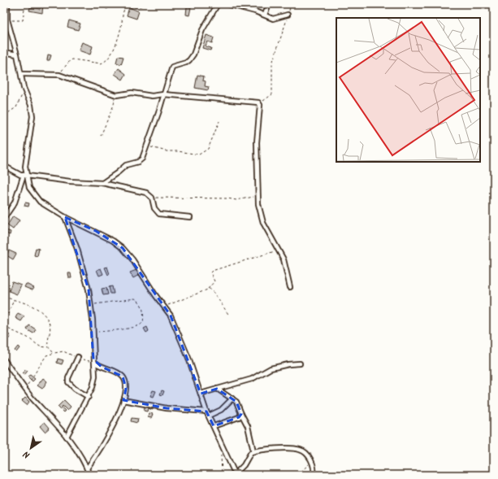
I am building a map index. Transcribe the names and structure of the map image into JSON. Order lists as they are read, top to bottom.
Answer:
{
  "north": "bottom left"
}
